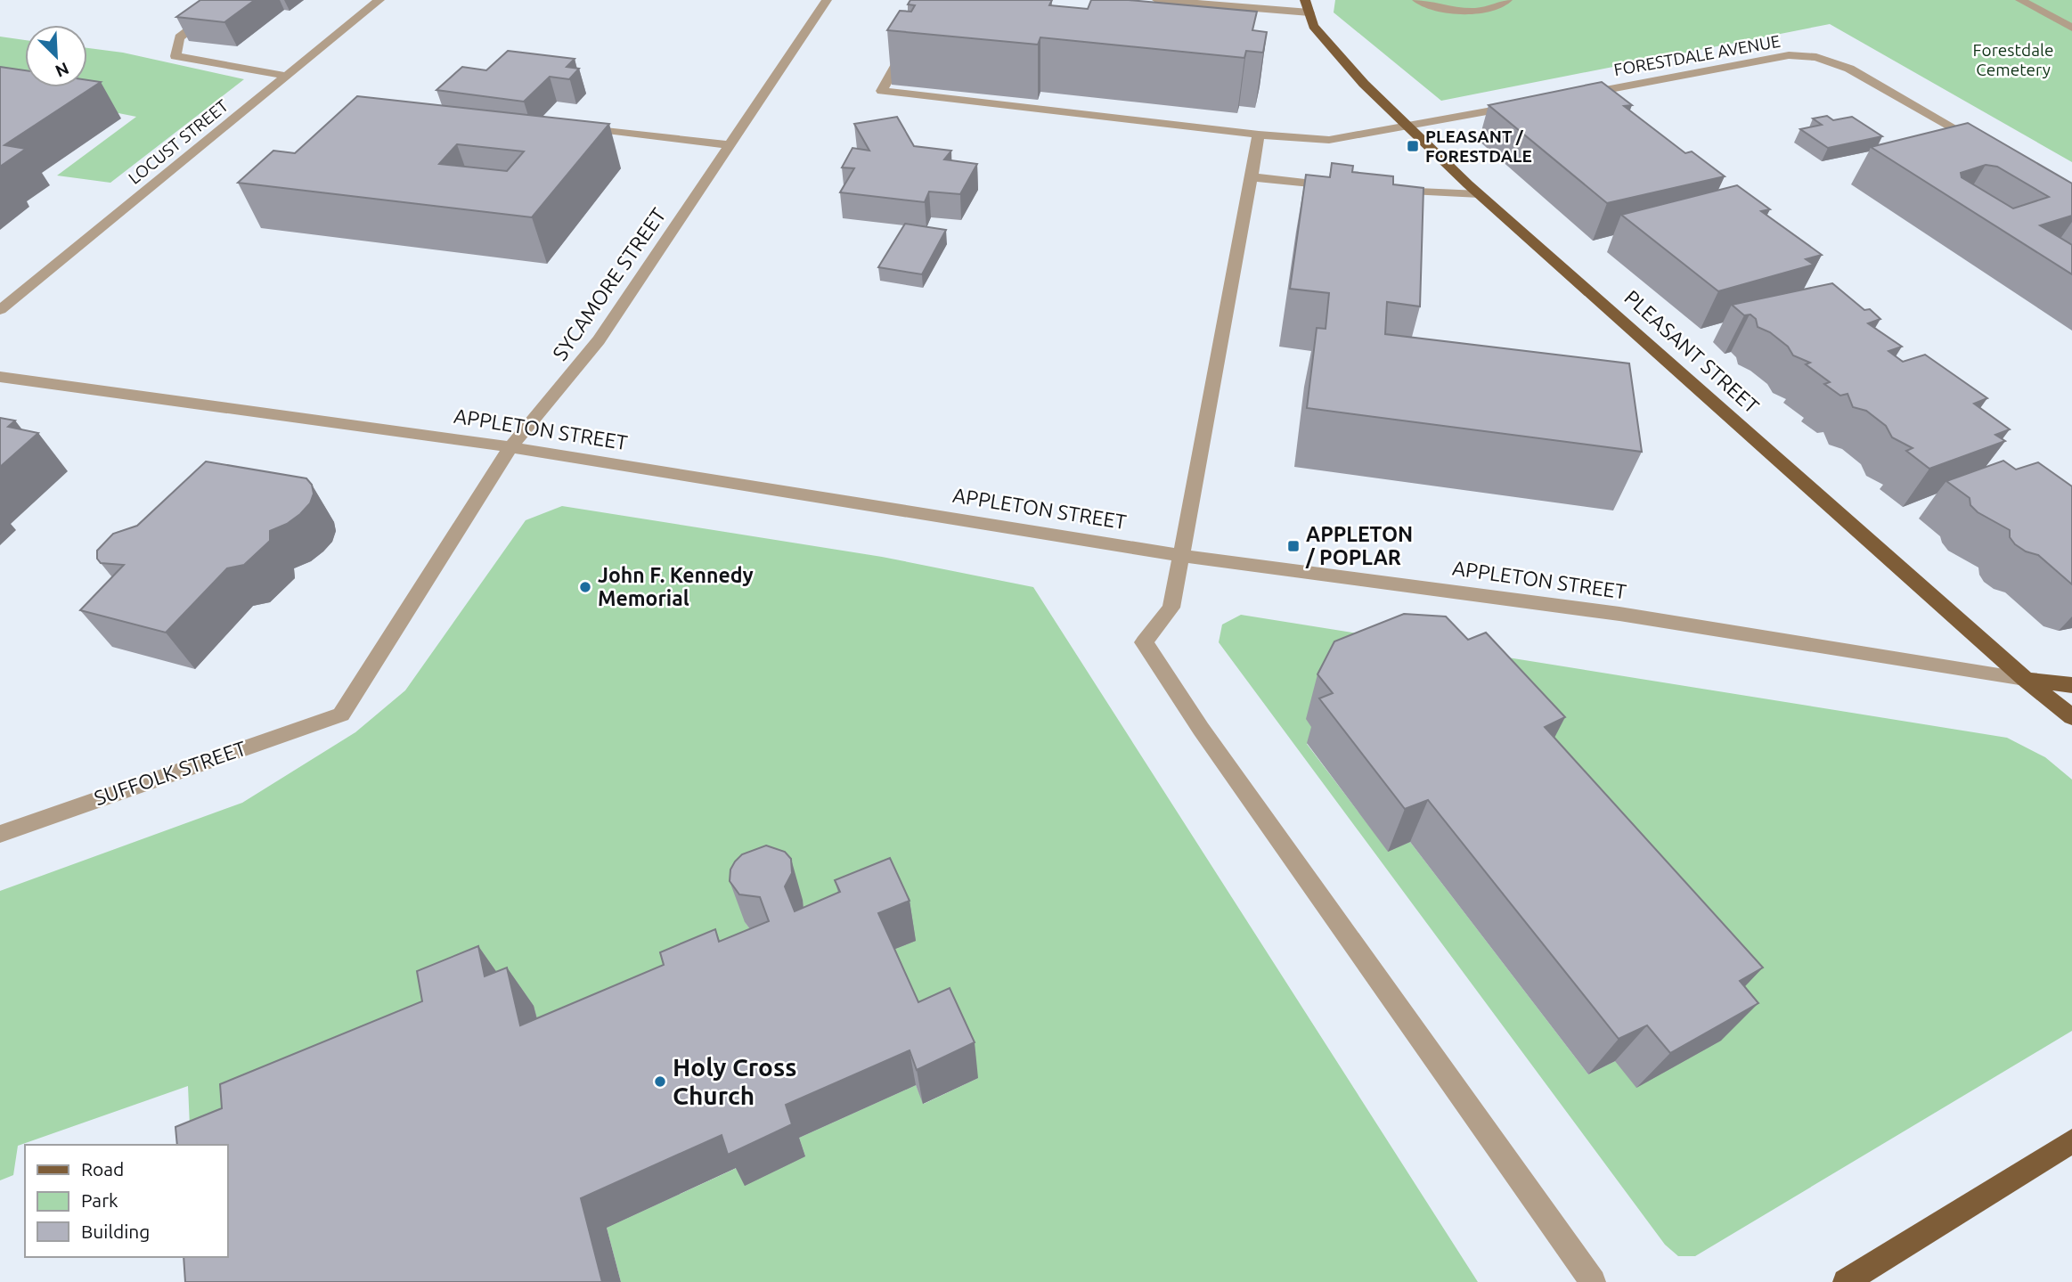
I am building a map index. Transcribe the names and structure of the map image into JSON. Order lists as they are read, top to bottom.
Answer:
{
  "streets": {
    "main road": ["PLEASANT STREET", "APPLETON STREET"],
    "street": [
      "FORESTDALE AVENUE",
      "LOCUST STREET",
      "SYCAMORE STREET",
      "SUFFOLK STREET"
    ]
  },
  "crossings": [
    ["SYCAMORE STREET", "APPLETON STREET"],
    ["SYCAMORE STREET", "SUFFOLK STREET"],
    ["PLEASANT STREET", "APPLETON STREET"]
  ],
  "parks": ["Forestdale Cemetery"],
  "places": {
    "transit": ["PLEASANT / FORESTDALE", "APPLETON / POPLAR"],
    "other": ["John F. Kennedy Memorial", "Holy Cross Church"]
  },
  "legend": ["Road", "Park", "Building"],
  "north": "bottom right"
}
